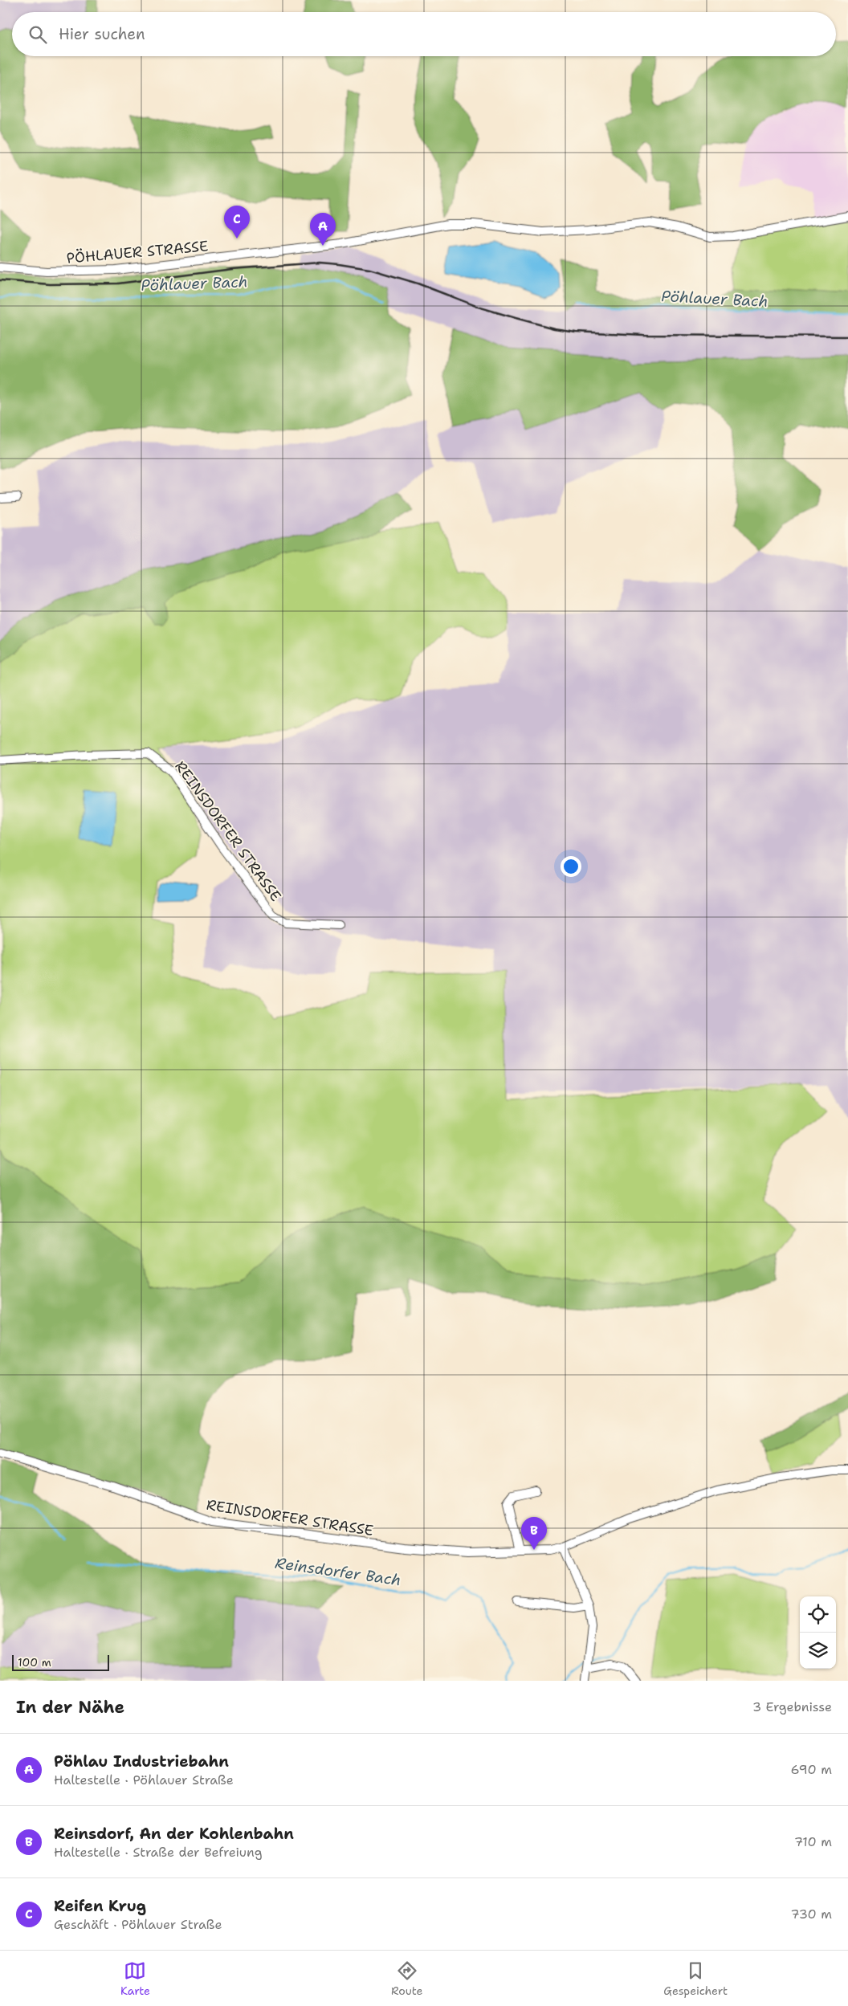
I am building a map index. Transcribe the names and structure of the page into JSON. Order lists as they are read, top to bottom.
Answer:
{
  "streets": {
    "street": ["PÖHLAUER STRASSE", "REINSDORFER STRASSE"]
  },
  "water": ["Pöhlauer Bach", "Reinsdorfer Bach"],
  "scale_bar": "100 m",
  "page": {
    "search": "Hier suchen",
    "pins": ["C", "A", "B"],
    "scale": "100 m",
    "heading": ["In der Nähe", "3 Ergebnisse"],
    "list": [
      {
        "mark": "A",
        "name": "Pöhlau Industriebahn",
        "note": "Haltestelle · Pöhlauer Straße",
        "value": "690 m"
      },
      {
        "mark": "B",
        "name": "Reinsdorf, An der Kohlenbahn",
        "note": "Haltestelle · Straße der Befreiung",
        "value": "710 m"
      },
      {
        "mark": "C",
        "name": "Reifen Krug",
        "note": "Geschäft · Pöhlauer Straße",
        "value": "730 m"
      }
    ],
    "nav": ["Karte", "Route", "Gespeichert"]
  }
}
